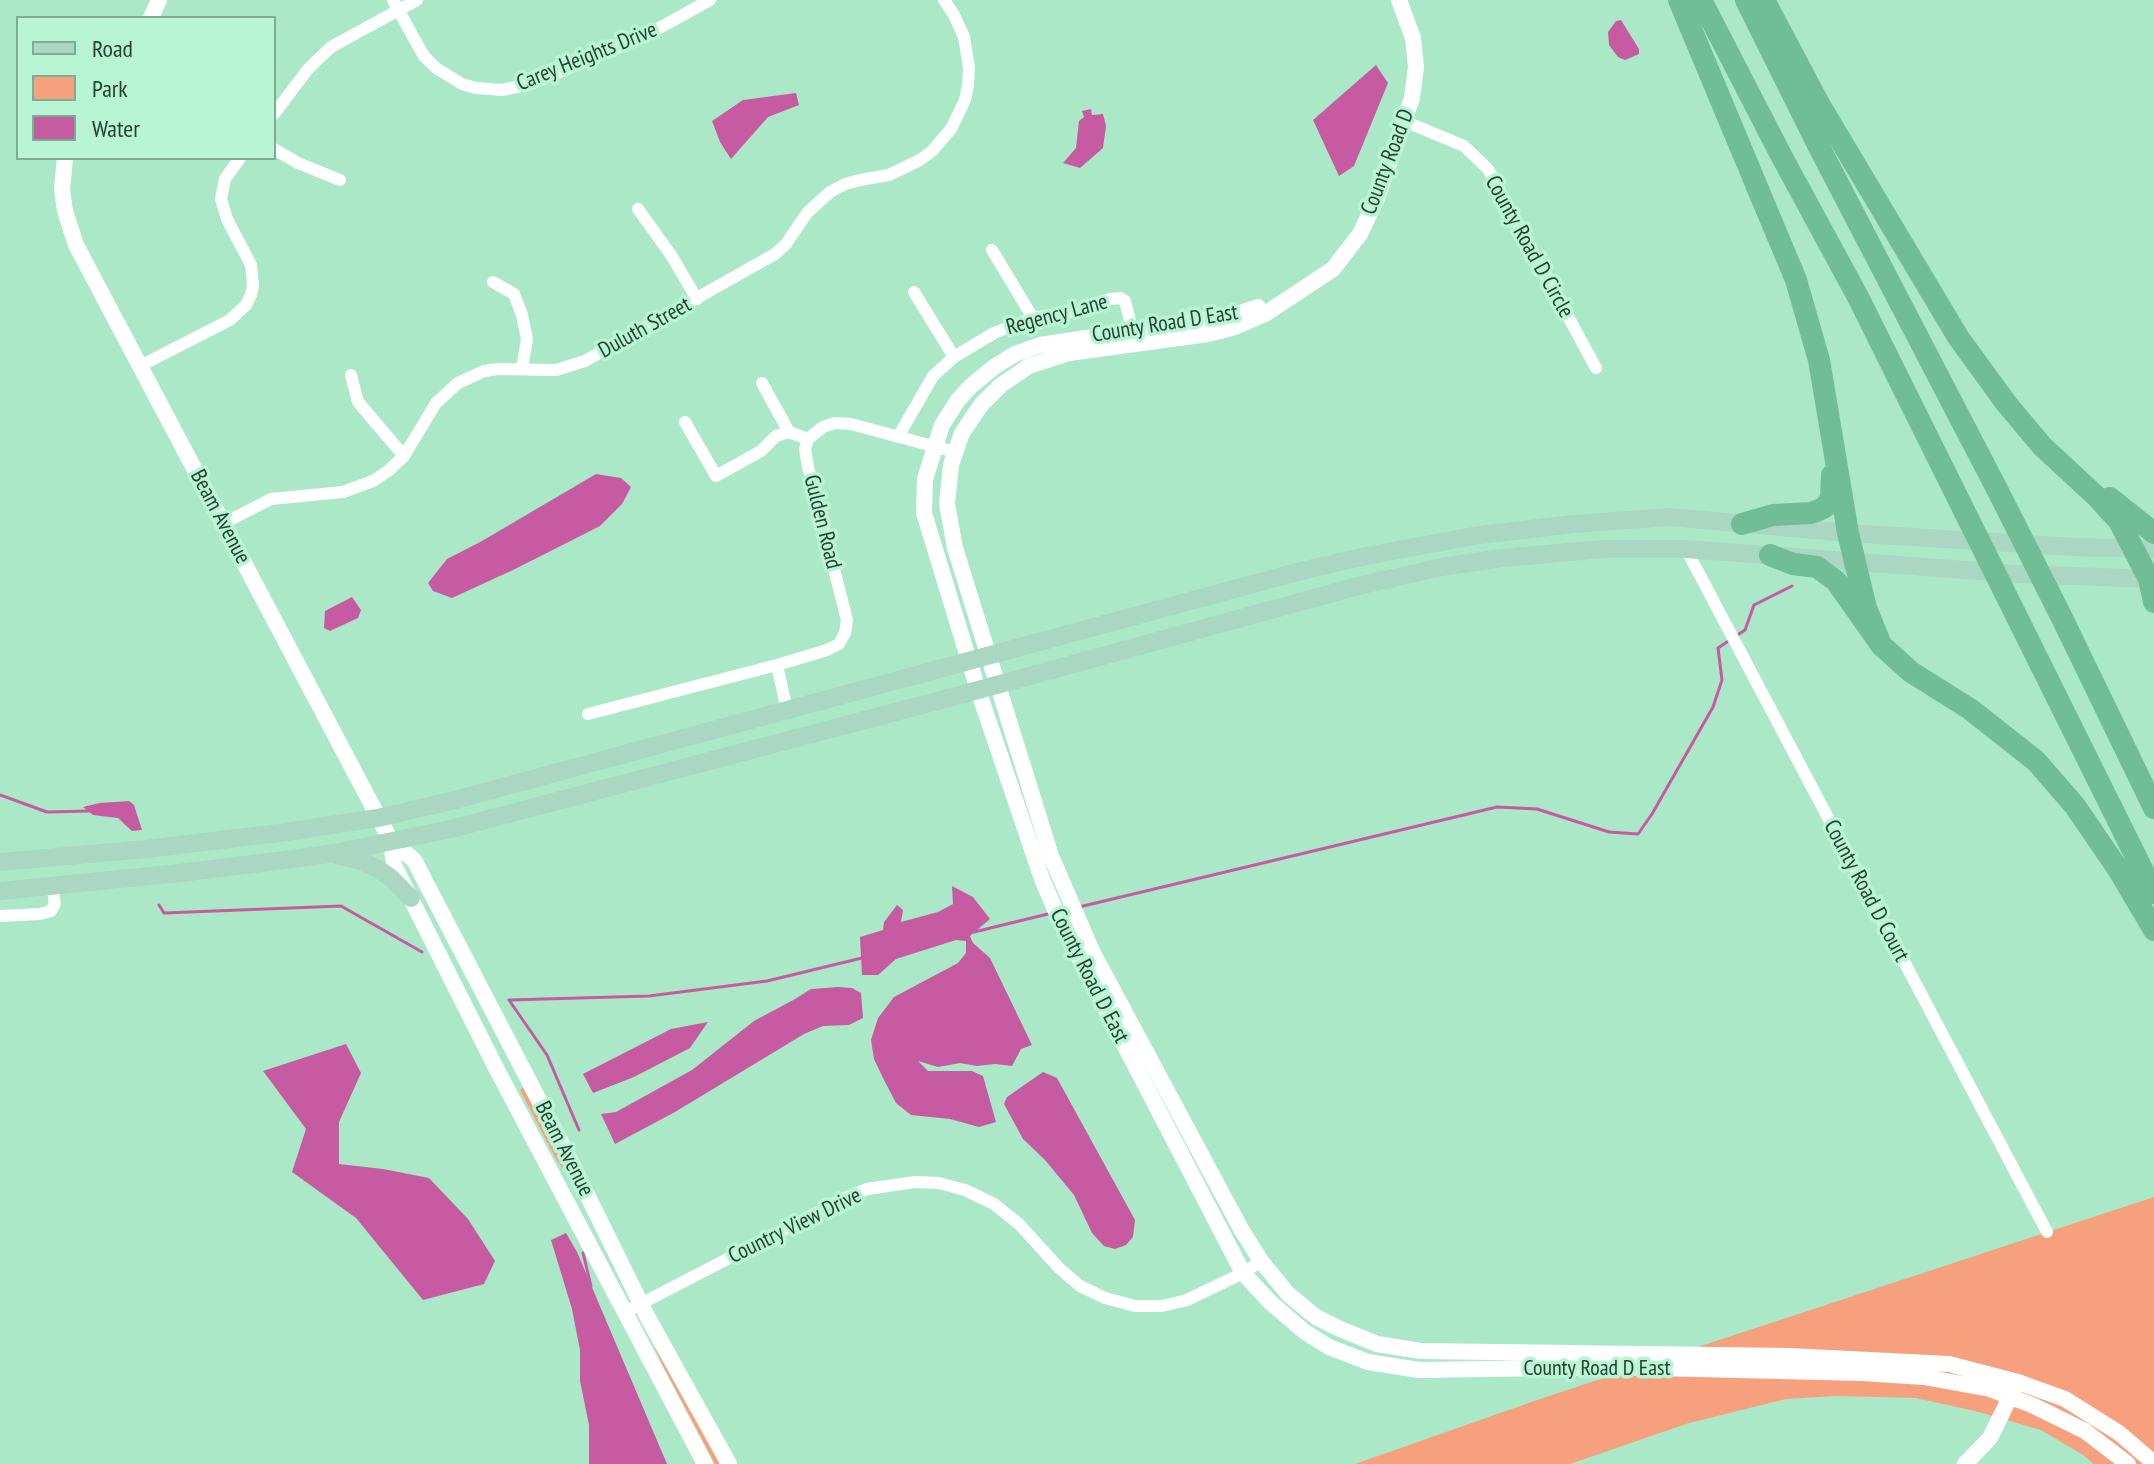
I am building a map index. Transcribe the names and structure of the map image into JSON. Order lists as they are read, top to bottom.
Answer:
{
  "streets": {
    "street": [
      "Carey Heights Drive",
      "County Road D",
      "County Road D Circle",
      "Regency Lane",
      "County Road D East",
      "Duluth Street",
      "Beam Avenue",
      "Gulden Road",
      "County Road D Court",
      "Country View Drive"
    ]
  },
  "crossings": [
    ["County Road D", "County Road D Circle"],
    ["County Road D", "County Road D East"],
    ["Regency Lane", "County Road D East"],
    ["County Road D East", "Country View Drive"],
    ["Duluth Street", "Beam Avenue"],
    ["Beam Avenue", "Country View Drive"]
  ],
  "legend": ["Road", "Park", "Water"]
}
